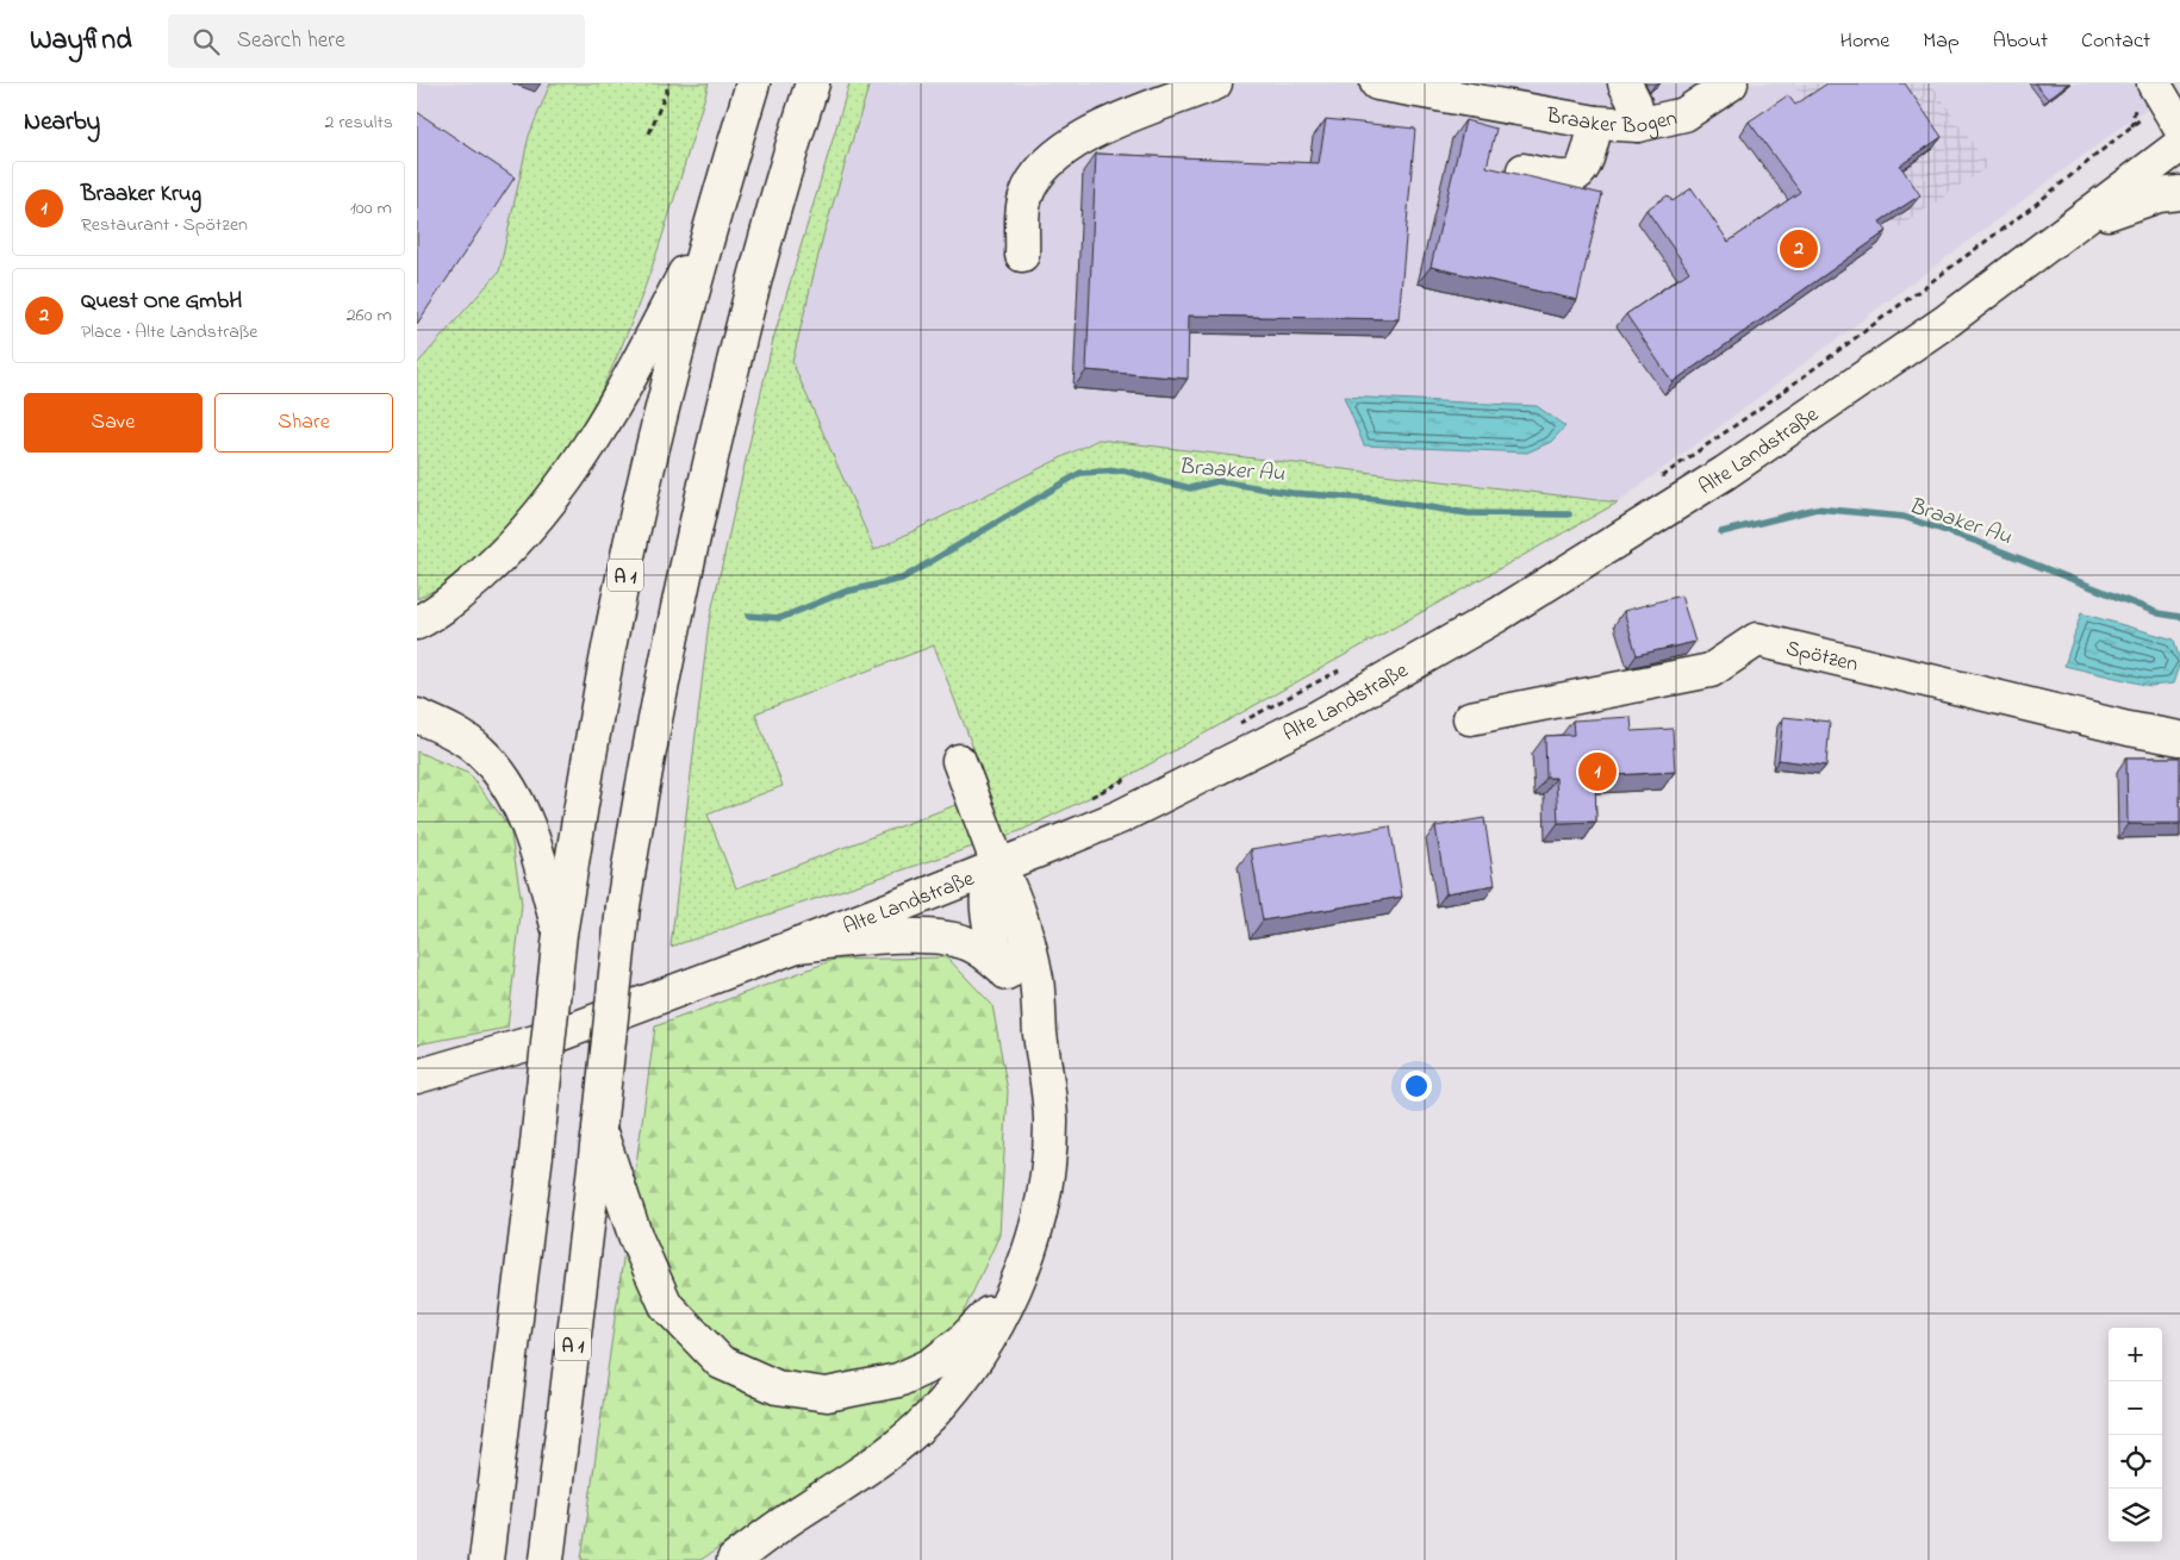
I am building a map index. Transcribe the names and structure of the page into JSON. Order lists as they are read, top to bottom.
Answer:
{
  "streets": {
    "main road": [
      "Braaker Bogen",
      "Alte Landstraße",
      "A 1",
      "Spötzen"
    ]
  },
  "water": ["Braaker Au"],
  "page": {
    "header": "Wayfind",
    "search": "Search here",
    "nav": [
      "Home",
      "Map",
      "About",
      "Contact"
    ],
    "heading": ["Nearby", "2 results"],
    "list": [
      {
        "mark": "1",
        "name": "Braaker Krug",
        "note": "Restaurant · Spötzen",
        "value": "100 m"
      },
      {
        "mark": "2",
        "name": "Quest One GmbH",
        "note": "Place · Alte Landstraße",
        "value": "260 m"
      }
    ],
    "pins": ["2", "1"],
    "buttons": ["Save", "Share"],
    "map_buttons": ["+", "−"]
  }
}
